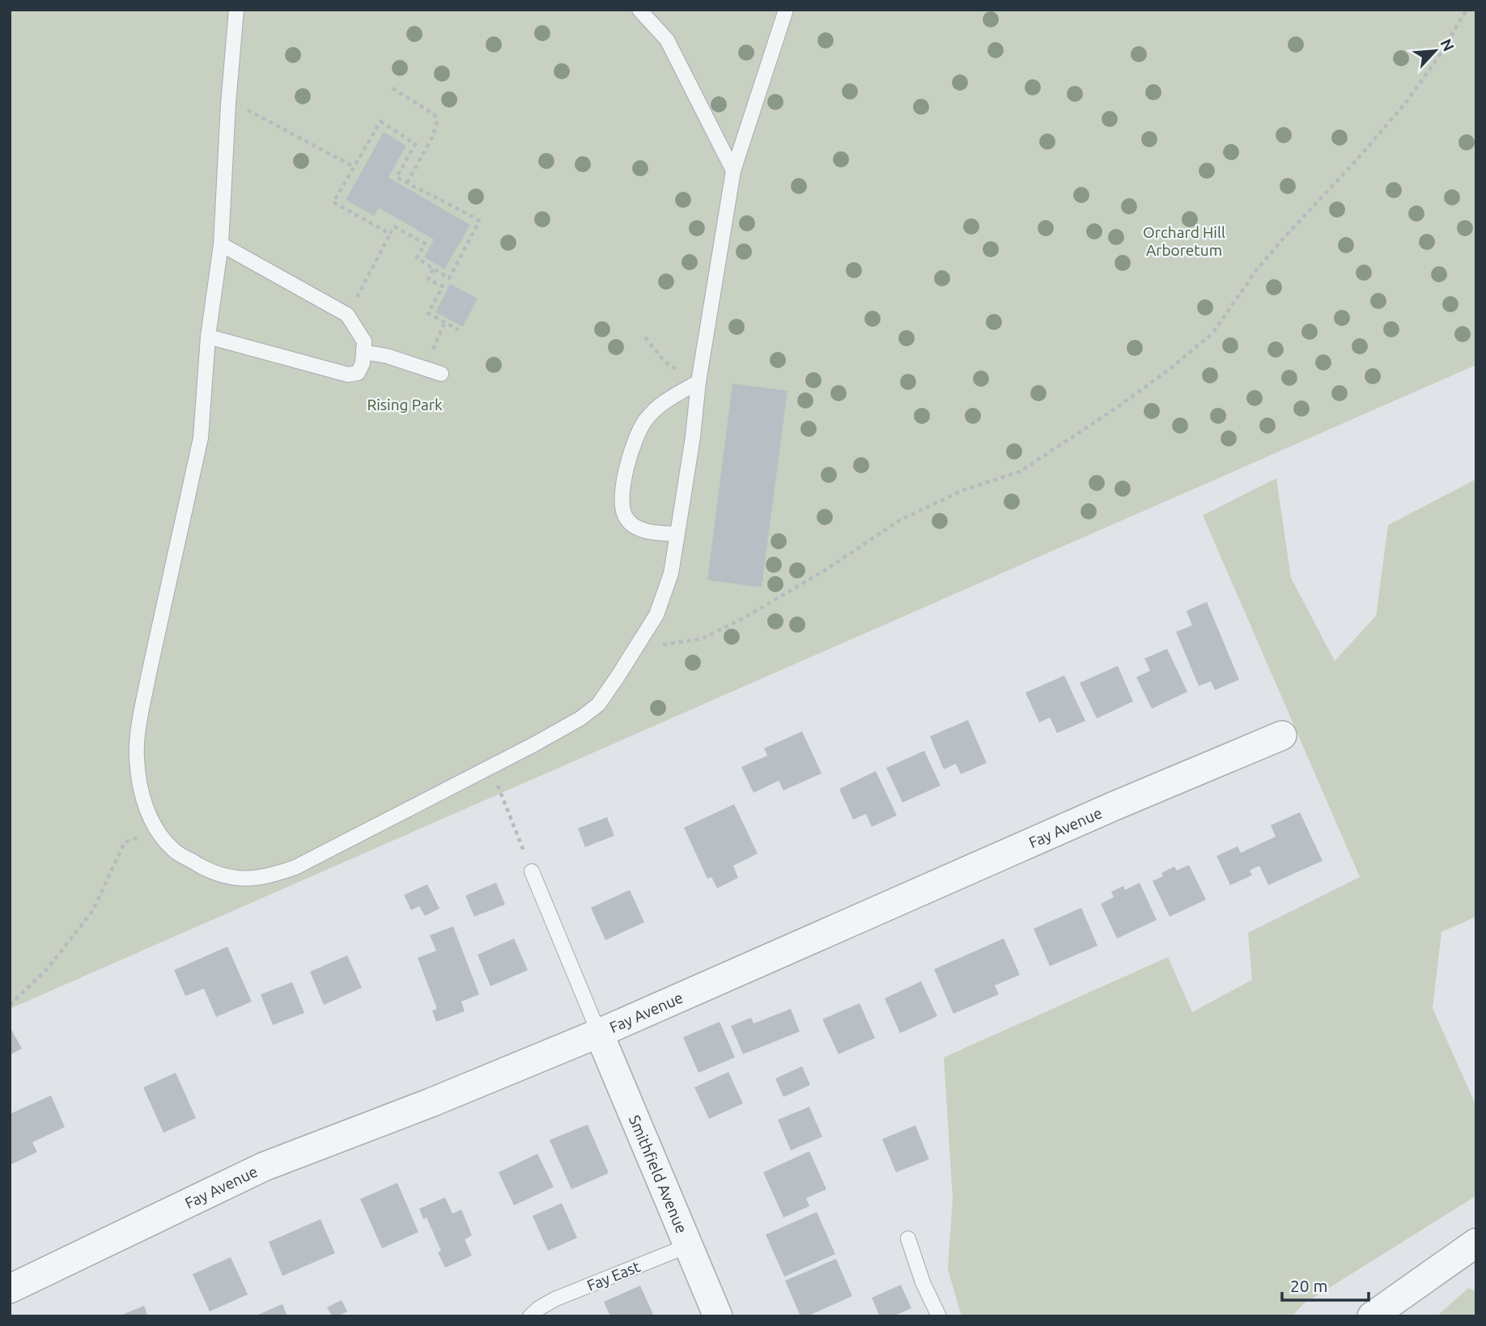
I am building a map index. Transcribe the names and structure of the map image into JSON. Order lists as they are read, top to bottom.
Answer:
{
  "streets": {
    "street": ["Fay Avenue", "Smithfield Avenue"],
    "lane": ["Fay East"]
  },
  "crossings": [
    ["Fay Avenue", "Smithfield Avenue"],
    ["Smithfield Avenue", "Fay East"]
  ],
  "parks": ["Orchard Hill Arboretum", "Rising Park"],
  "scale_bar": "20 m",
  "north": "top right"
}
